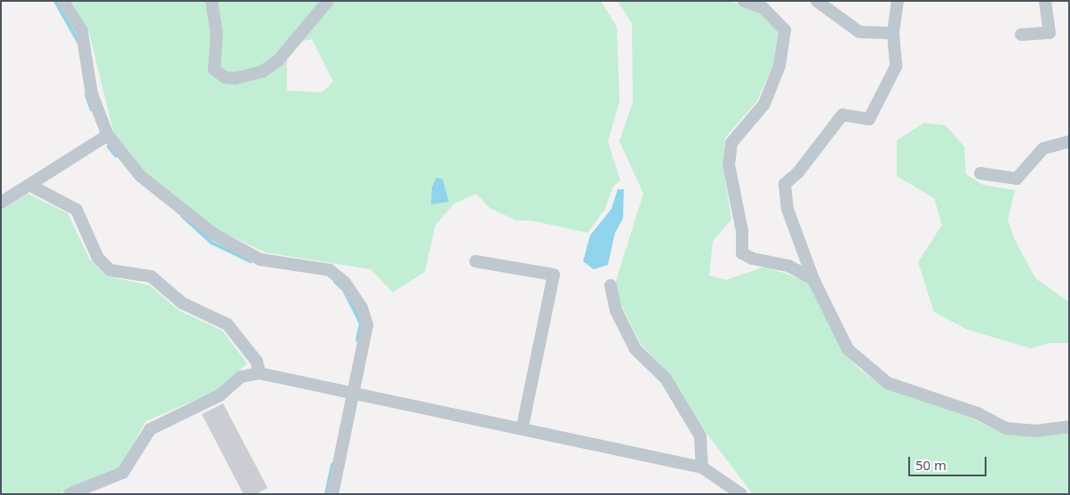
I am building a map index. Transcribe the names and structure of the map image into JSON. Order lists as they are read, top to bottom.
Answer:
{
  "scale_bar": "50 m"
}
